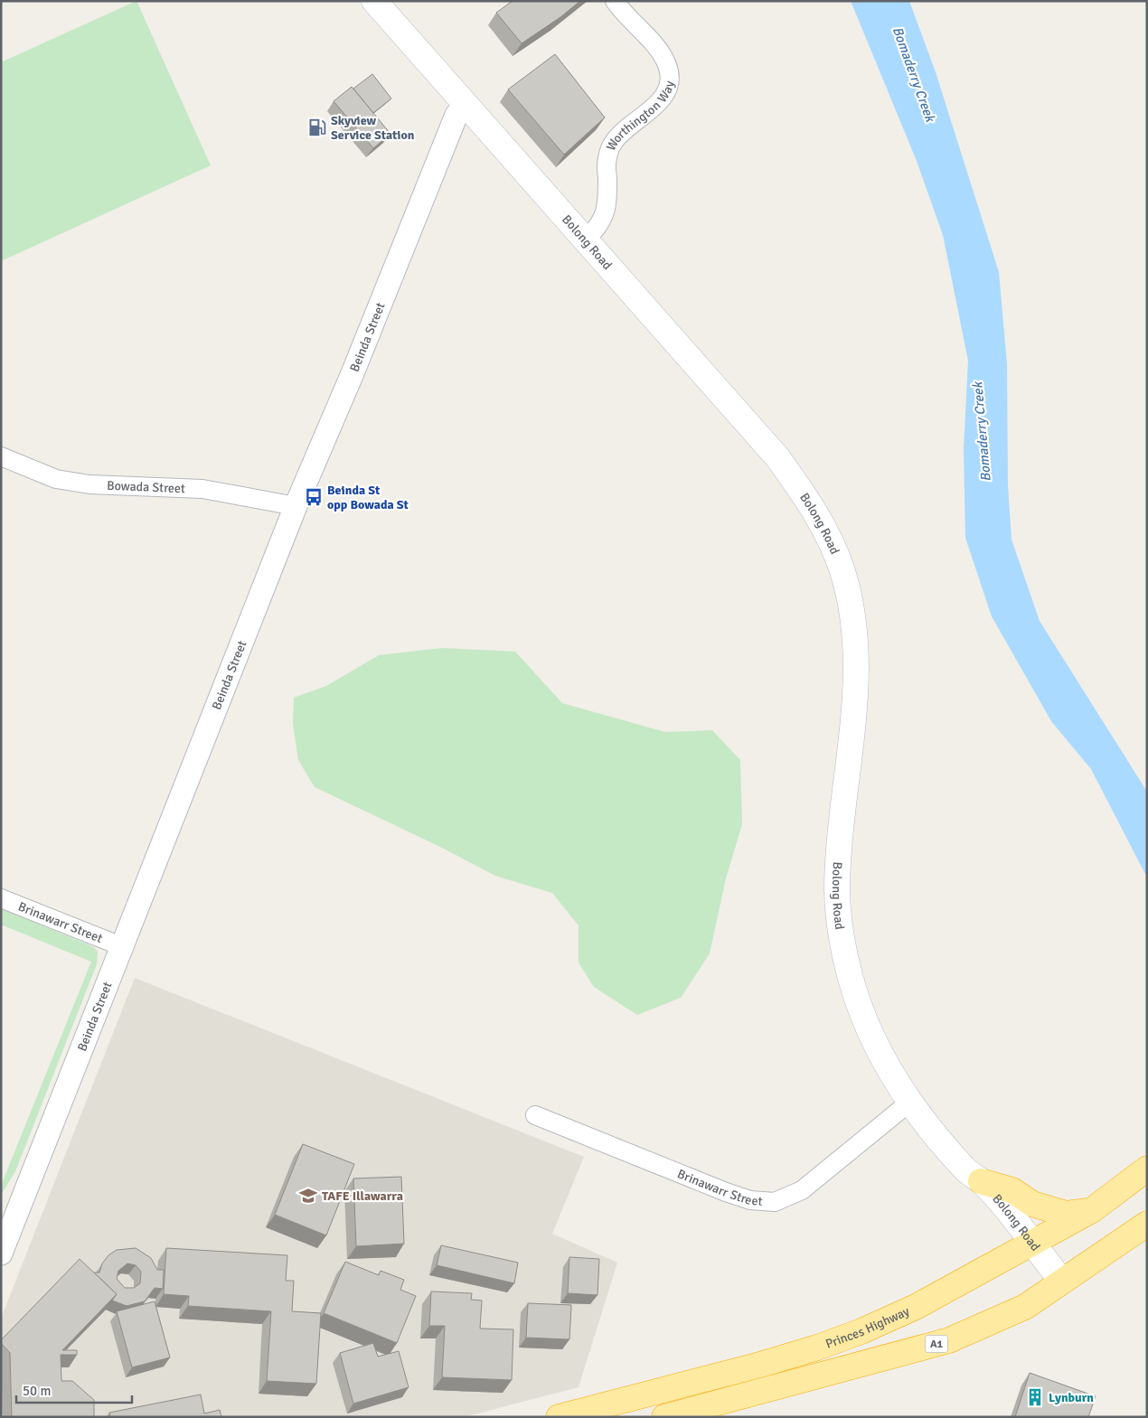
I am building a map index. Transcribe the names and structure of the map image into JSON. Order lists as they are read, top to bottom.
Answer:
{
  "streets": {
    "highway": ["Princes Highway", "A1"],
    "main road": ["Bolong Road"],
    "street": [
      "Worthington Way",
      "Beinda Street",
      "Bowada Street",
      "Brinawarr Street"
    ]
  },
  "crossings": [
    ["Worthington Way", "Bolong Road"],
    ["Bolong Road", "Beinda Street"],
    ["Bolong Road", "Brinawarr Street"],
    ["Bolong Road", "Princes Highway"],
    ["Bolong Road", "A1"],
    ["Beinda Street", "Bowada Street"],
    ["Beinda Street", "Brinawarr Street"]
  ],
  "water": ["Bomaderry Creek"],
  "places": {
    "fuel station": ["Skyview Service Station"],
    "bus stop": ["Beinda St opp Bowada St"],
    "school or university": ["TAFE Illawarra"],
    "building": ["Lynburn"]
  },
  "scale_bar": "50 m"
}
